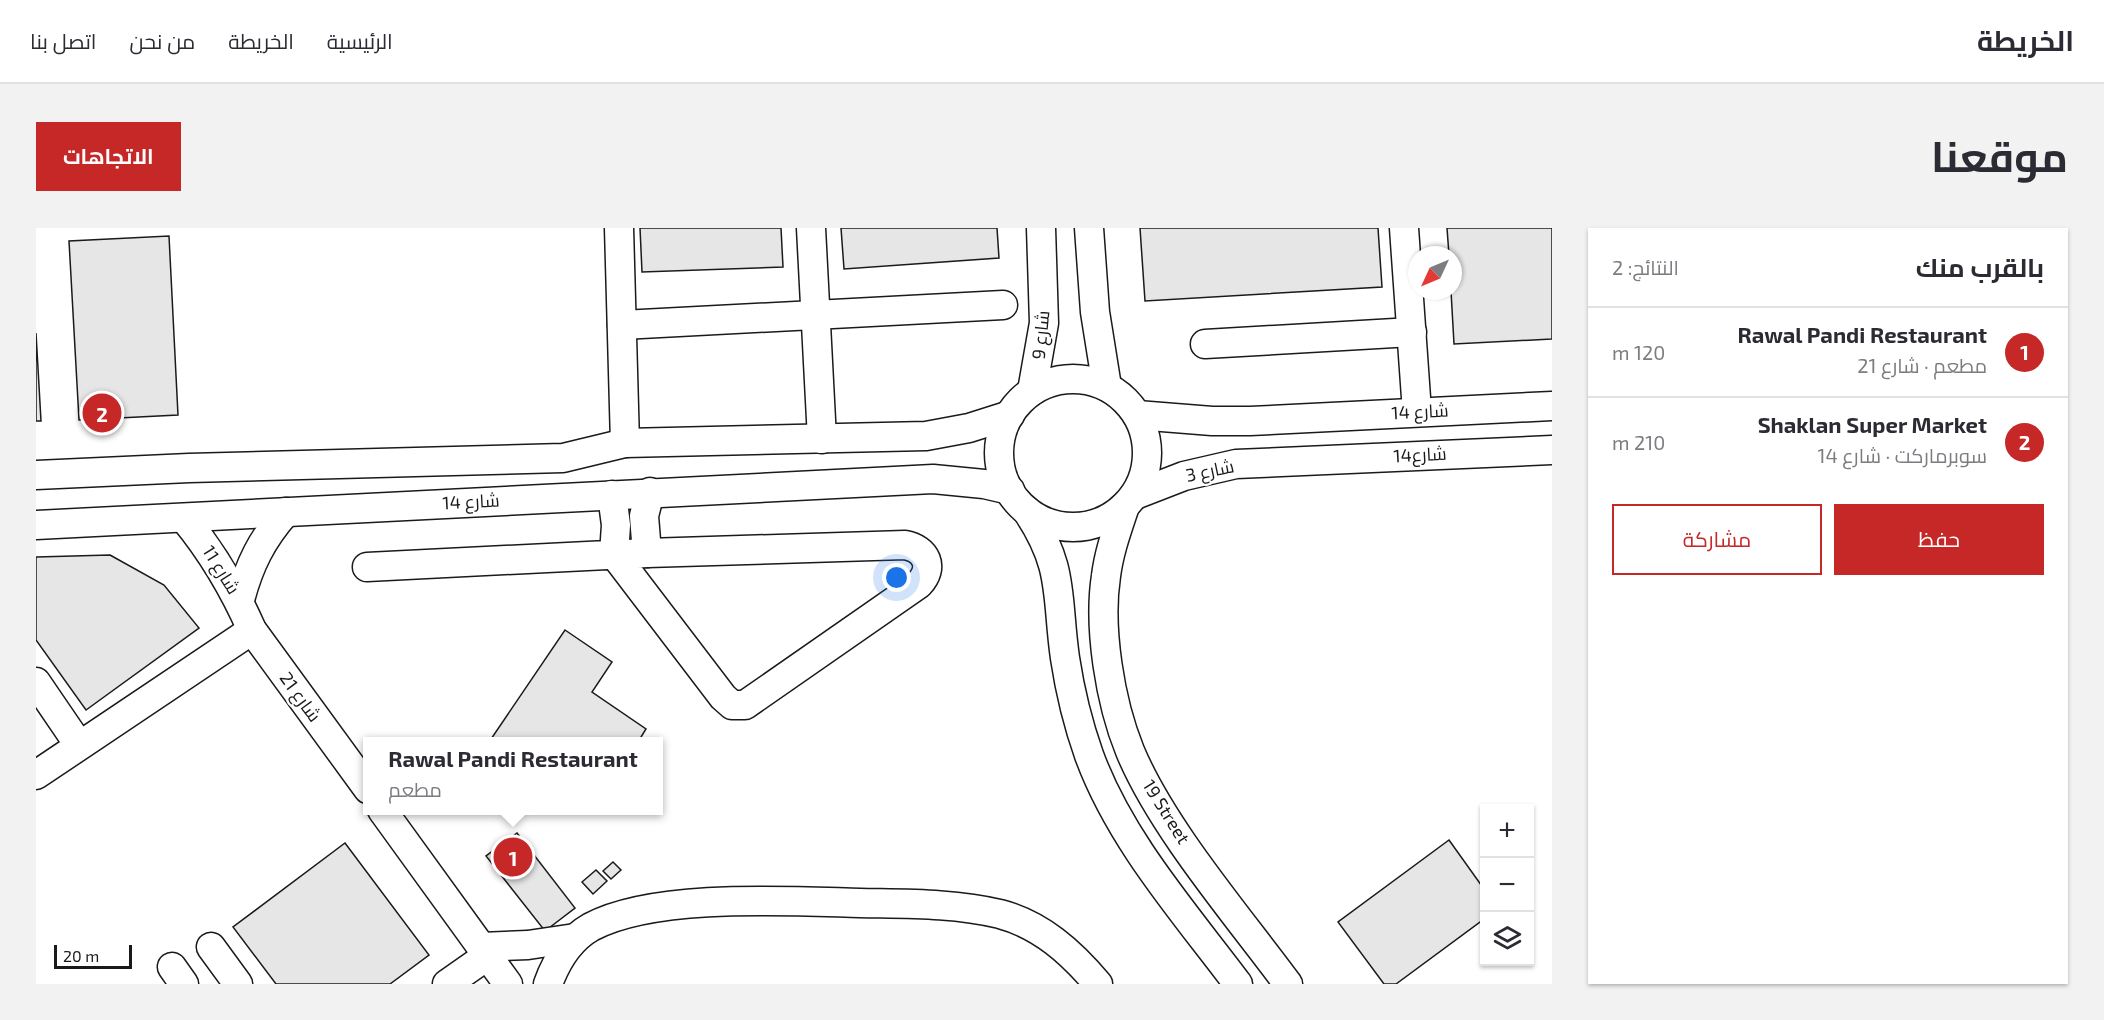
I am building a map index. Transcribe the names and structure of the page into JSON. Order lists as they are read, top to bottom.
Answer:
{
  "streets": {
    "street": [
      "شارع 9",
      "شارع 14",
      "شارع14",
      "شارع 3",
      "شارع 11",
      "شارع 21",
      "19 Street"
    ]
  },
  "crossings": [
    ["شارع 9", "شارع 14"],
    ["شارع 9", "شارع 3"],
    ["شارع 9", "19 Street"],
    ["شارع 14", "شارع 3"],
    ["شارع 14", "شارع 11"],
    ["شارع 14", "19 Street"],
    ["شارع14", "شارع 3"],
    ["شارع 3", "19 Street"],
    ["شارع 11", "شارع 21"]
  ],
  "scale_bar": "20 m",
  "north": "bottom left",
  "page": {
    "header": "الخريطة",
    "nav": [
      "الرئيسية",
      "الخريطة",
      "من نحن",
      "اتصل بنا"
    ],
    "title": "موقعنا",
    "buttons": [
      "الاتجاهات",
      ["حفظ", "مشاركة"]
    ],
    "heading": ["بالقرب منك", "النتائج: 2"],
    "list": [
      {
        "mark": "1",
        "name": "Rawal Pandi Restaurant",
        "note": "مطعم · شارع 21",
        "value": "120 m"
      },
      {
        "mark": "2",
        "name": "Shaklan Super Market",
        "note": "سوبرماركت · شارع 14",
        "value": "210 m"
      }
    ],
    "pins": ["2", "1"],
    "popup": ["Rawal Pandi Restaurant", "مطعم"],
    "map_buttons": ["+", "−"],
    "scale": "20 m"
  }
}
